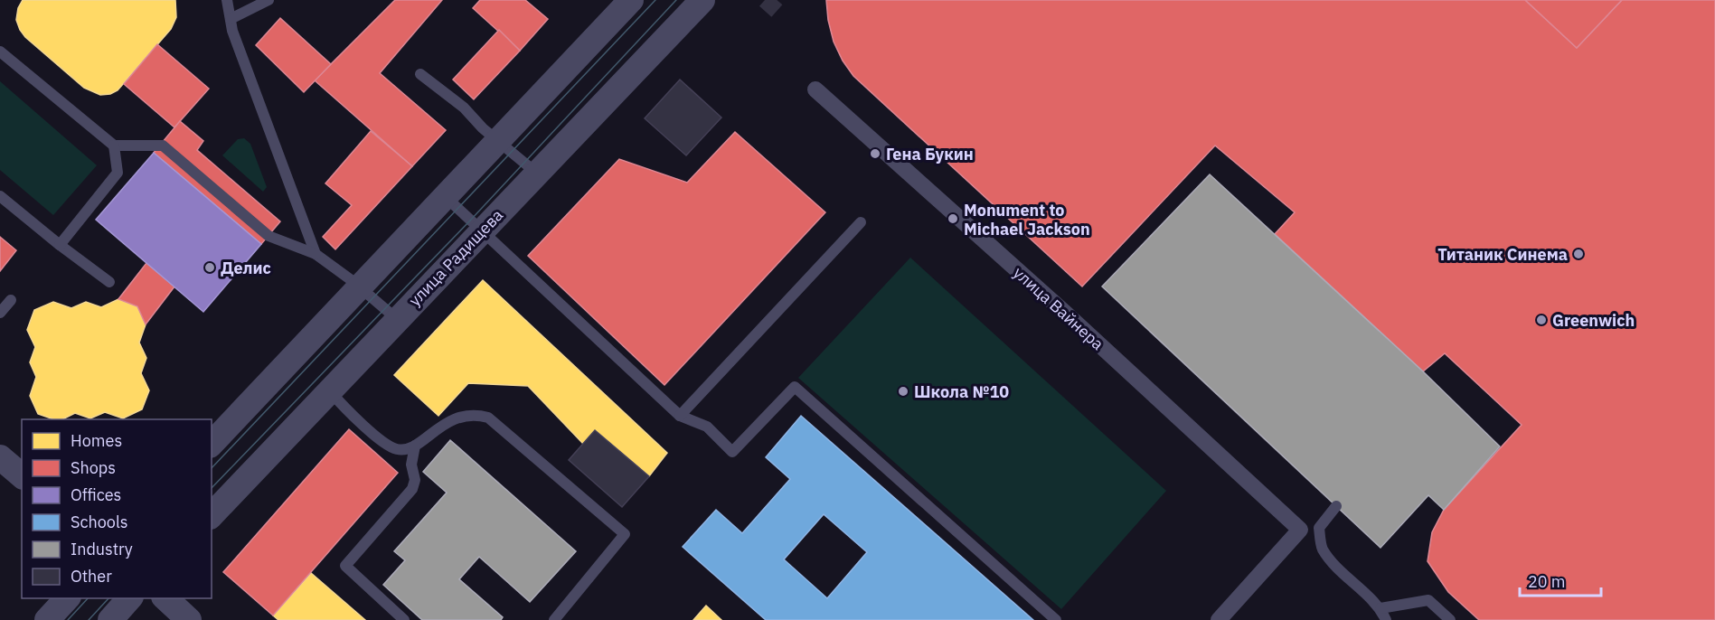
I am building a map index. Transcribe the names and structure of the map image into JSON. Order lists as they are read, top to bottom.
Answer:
{
  "streets": {
    "street": ["улица Радищева", "улица Вайнера"]
  },
  "places": [
    "Гена Букин",
    "Monument to Michael Jackson",
    "Титаник Синема",
    "Делис",
    "Greenwich",
    "Школа №10"
  ],
  "legend": [
    "Homes",
    "Shops",
    "Offices",
    "Schools",
    "Industry",
    "Other"
  ],
  "scale_bar": "20 m"
}
